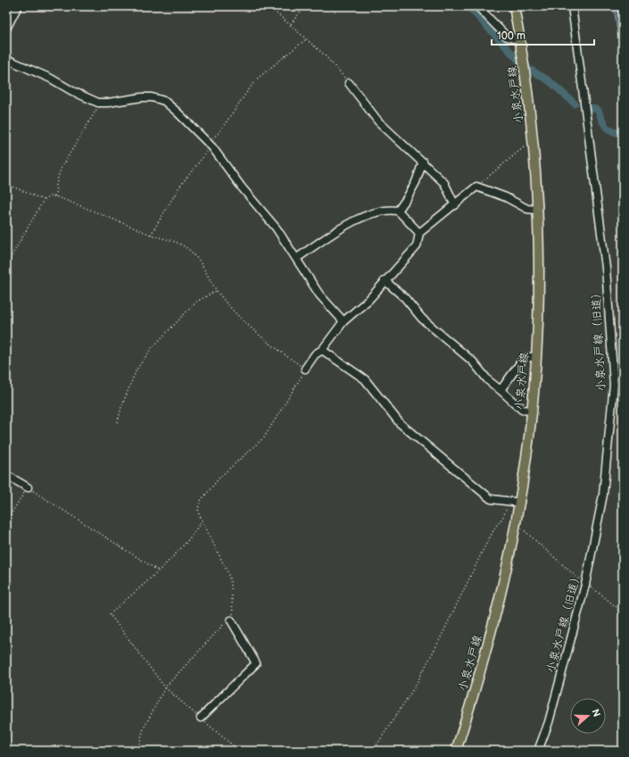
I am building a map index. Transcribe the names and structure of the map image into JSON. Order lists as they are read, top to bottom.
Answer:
{
  "streets": {
    "main road": ["小泉水戸線"],
    "street": ["小泉水戸線（旧道）"]
  },
  "scale_bar": "100 m",
  "north": "right"
}
